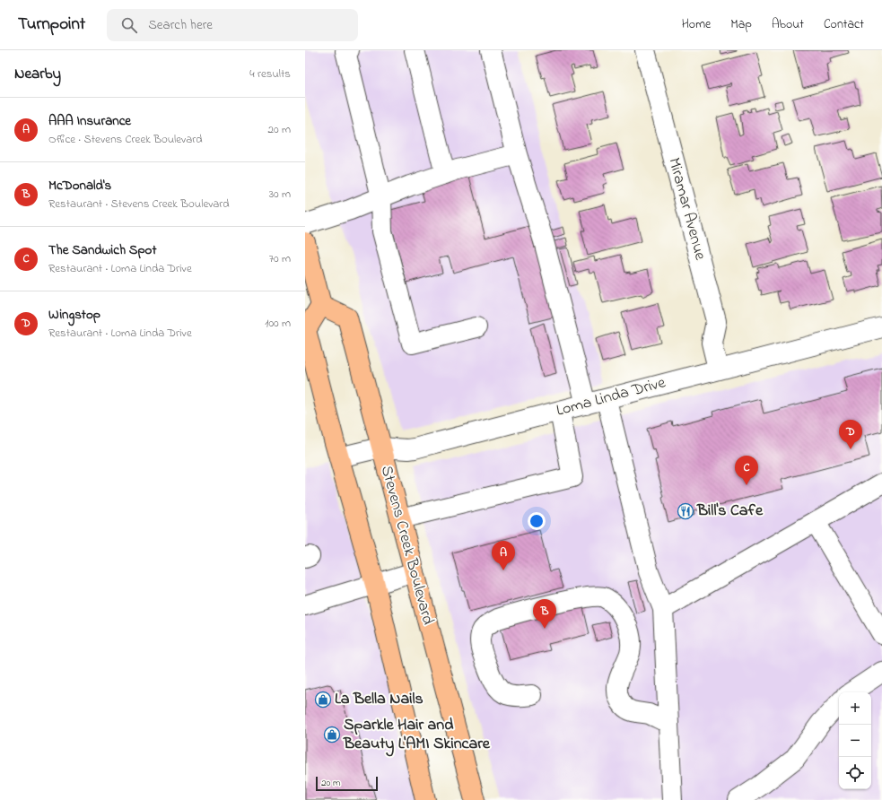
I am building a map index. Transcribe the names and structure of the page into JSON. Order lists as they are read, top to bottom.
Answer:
{
  "streets": {
    "main road": ["Stevens Creek Boulevard"],
    "street": ["Miramar Avenue", "Loma Linda Drive"]
  },
  "crossings": [
    ["Miramar Avenue", "Loma Linda Drive"],
    ["Loma Linda Drive", "Stevens Creek Boulevard"]
  ],
  "places": {
    "restaurant": ["Bill's Cafe"],
    "shop": ["La Bella Nails", "Sparkle Hair and Beauty L'AMI Skincare"]
  },
  "scale_bar": "20 m",
  "page": {
    "header": "Turnpoint",
    "search": "Search here",
    "nav": [
      "Home",
      "Map",
      "About",
      "Contact"
    ],
    "heading": ["Nearby", "4 results"],
    "list": [
      {
        "mark": "A",
        "name": "AAA Insurance",
        "note": "Office · Stevens Creek Boulevard",
        "value": "20 m"
      },
      {
        "mark": "B",
        "name": "McDonald's",
        "note": "Restaurant · Stevens Creek Boulevard",
        "value": "30 m"
      },
      {
        "mark": "C",
        "name": "The Sandwich Spot",
        "note": "Restaurant · Loma Linda Drive",
        "value": "70 m"
      },
      {
        "mark": "D",
        "name": "Wingstop",
        "note": "Restaurant · Loma Linda Drive",
        "value": "100 m"
      }
    ],
    "pins": [
      "D",
      "C",
      "A",
      "B"
    ],
    "map_buttons": ["+", "−"],
    "scale": "20 m"
  }
}
